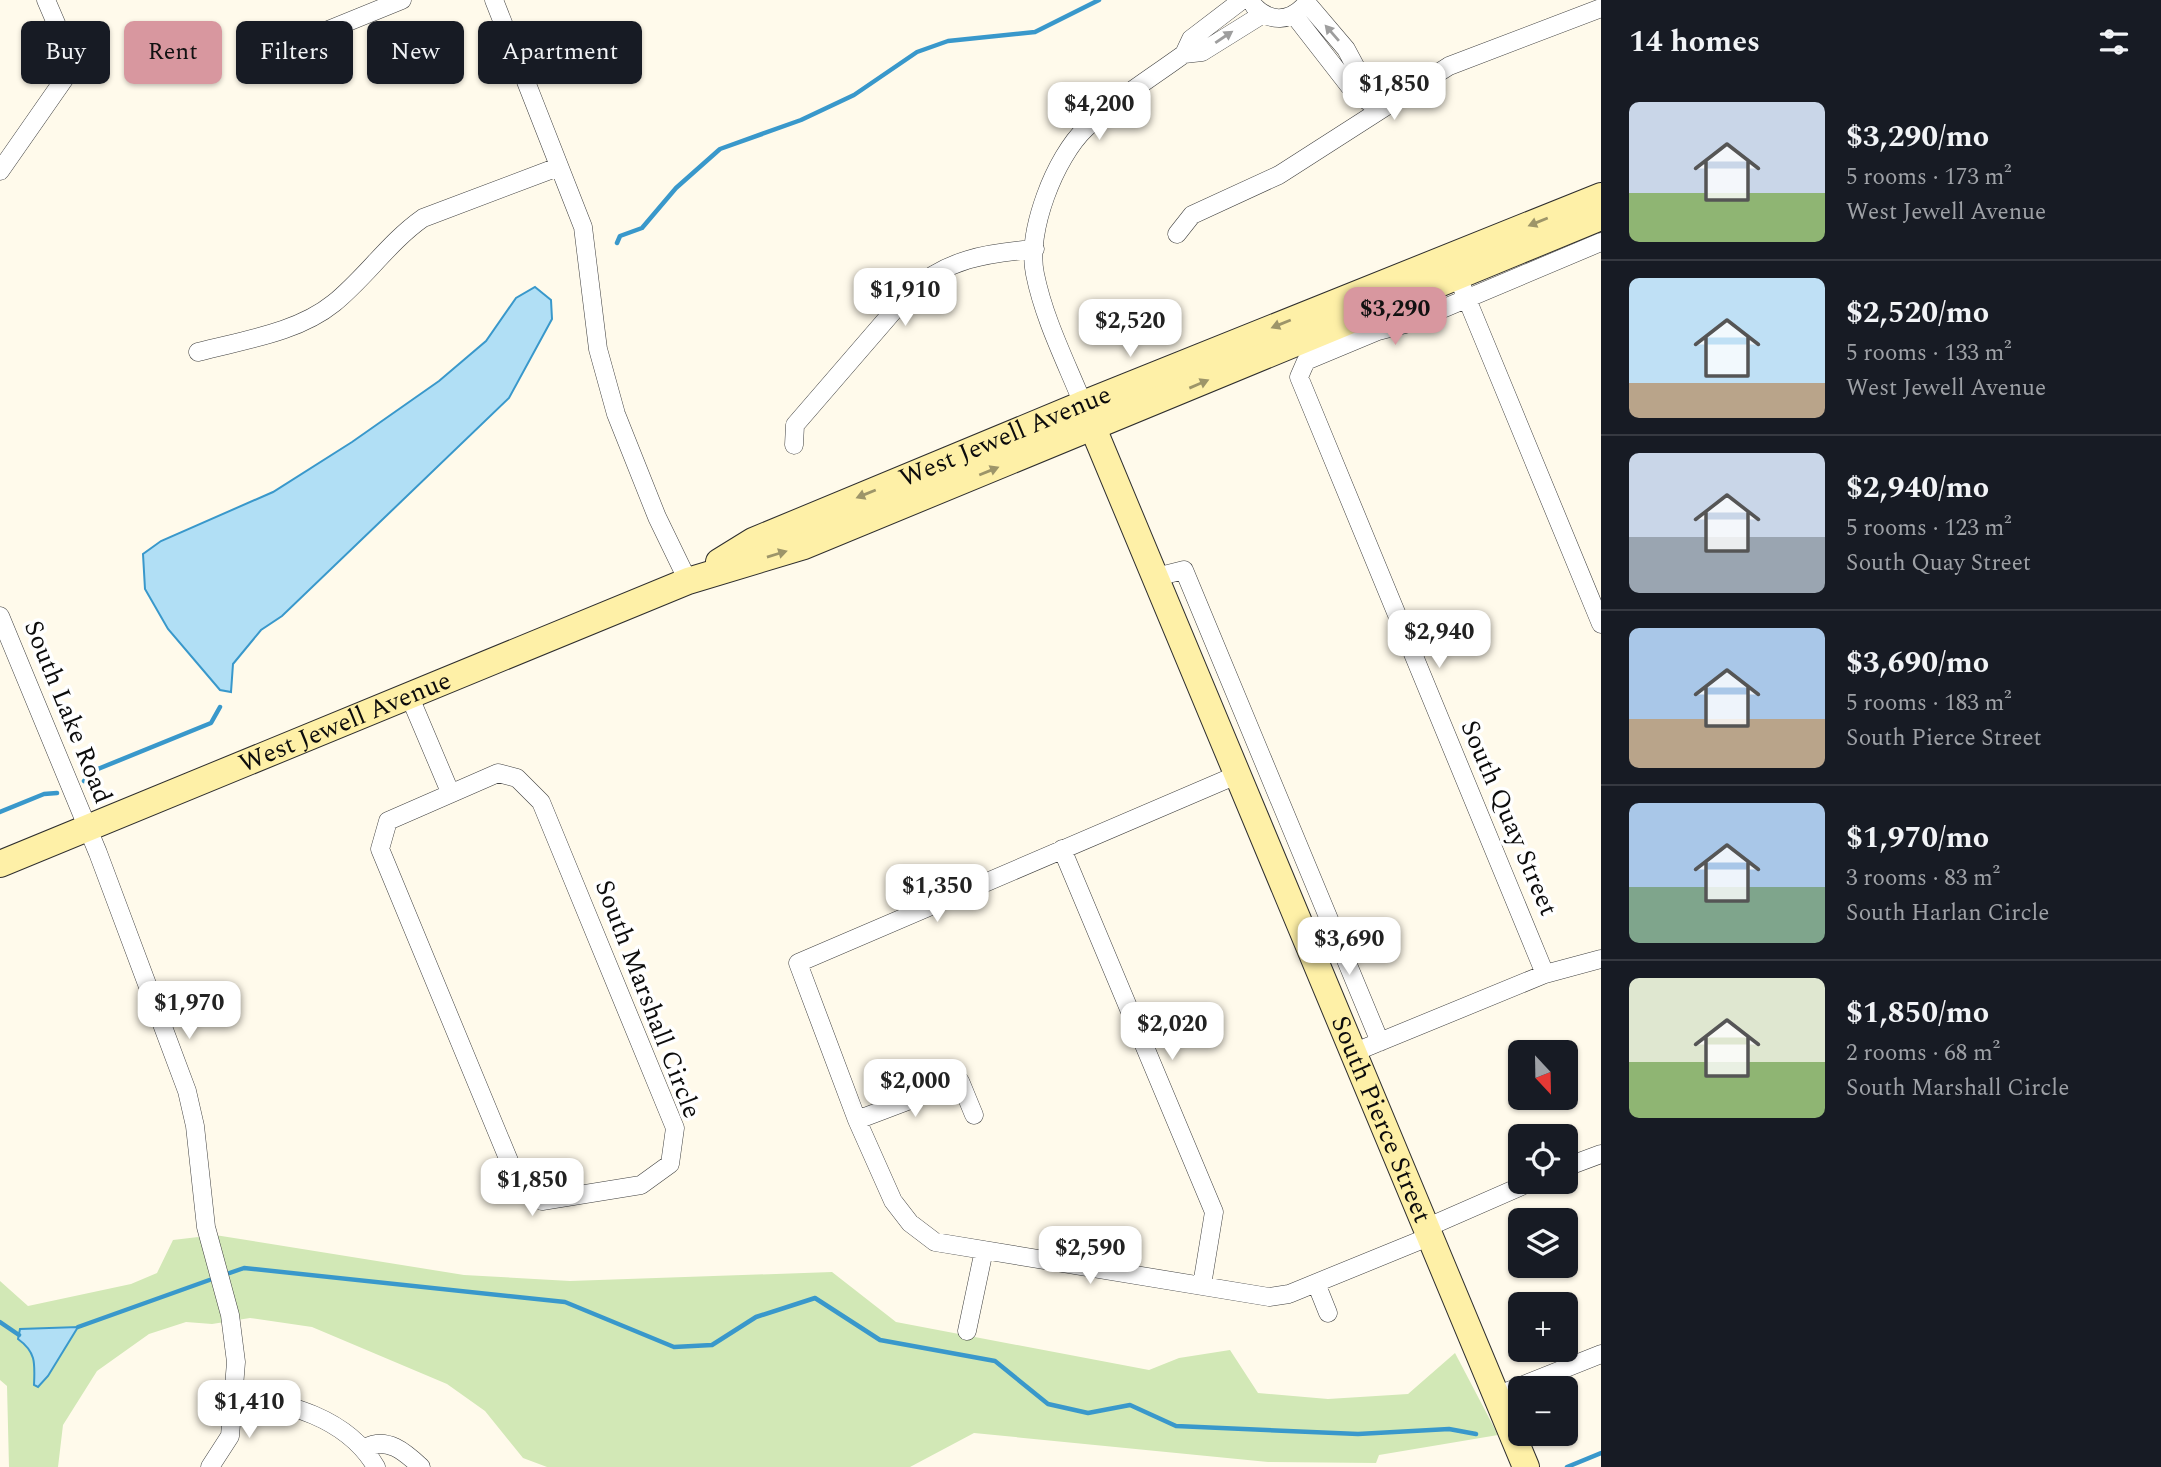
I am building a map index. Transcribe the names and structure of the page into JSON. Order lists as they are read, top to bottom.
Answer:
{
  "streets": {
    "main road": ["West Jewell Avenue", "South Pierce Street"],
    "street": ["South Lake Road", "South Quay Street", "South Marshall Circle"]
  },
  "crossings": [
    ["West Jewell Avenue", "South Lake Road"],
    ["West Jewell Avenue", "South Quay Street"],
    ["West Jewell Avenue", "South Pierce Street"]
  ],
  "north": "bottom",
  "page": {
    "heading": "14 homes",
    "chip": [
      "Buy",
      "Rent",
      "Filters",
      "New",
      "Apartment"
    ],
    "price": [
      "$1,850",
      "$4,200",
      "$1,910",
      "$3,290",
      "$2,520",
      "$2,940",
      "$1,350",
      "$3,690",
      "$1,970",
      "$2,020",
      "$2,000",
      "$1,850",
      "$2,590",
      "$1,410"
    ],
    "list": [
      {
        "name": "$3,290/mo",
        "note": "5 rooms · 173 m² · West Jewell Avenue"
      },
      {
        "name": "$2,520/mo",
        "note": "5 rooms · 133 m² · West Jewell Avenue"
      },
      {
        "name": "$2,940/mo",
        "note": "5 rooms · 123 m² · South Quay Street"
      },
      {
        "name": "$3,690/mo",
        "note": "5 rooms · 183 m² · South Pierce Street"
      },
      {
        "name": "$1,970/mo",
        "note": "3 rooms · 83 m² · South Harlan Circle"
      },
      {
        "name": "$1,850/mo",
        "note": "2 rooms · 68 m² · South Marshall Circle"
      }
    ],
    "map_buttons": ["+", "−"]
  }
}
